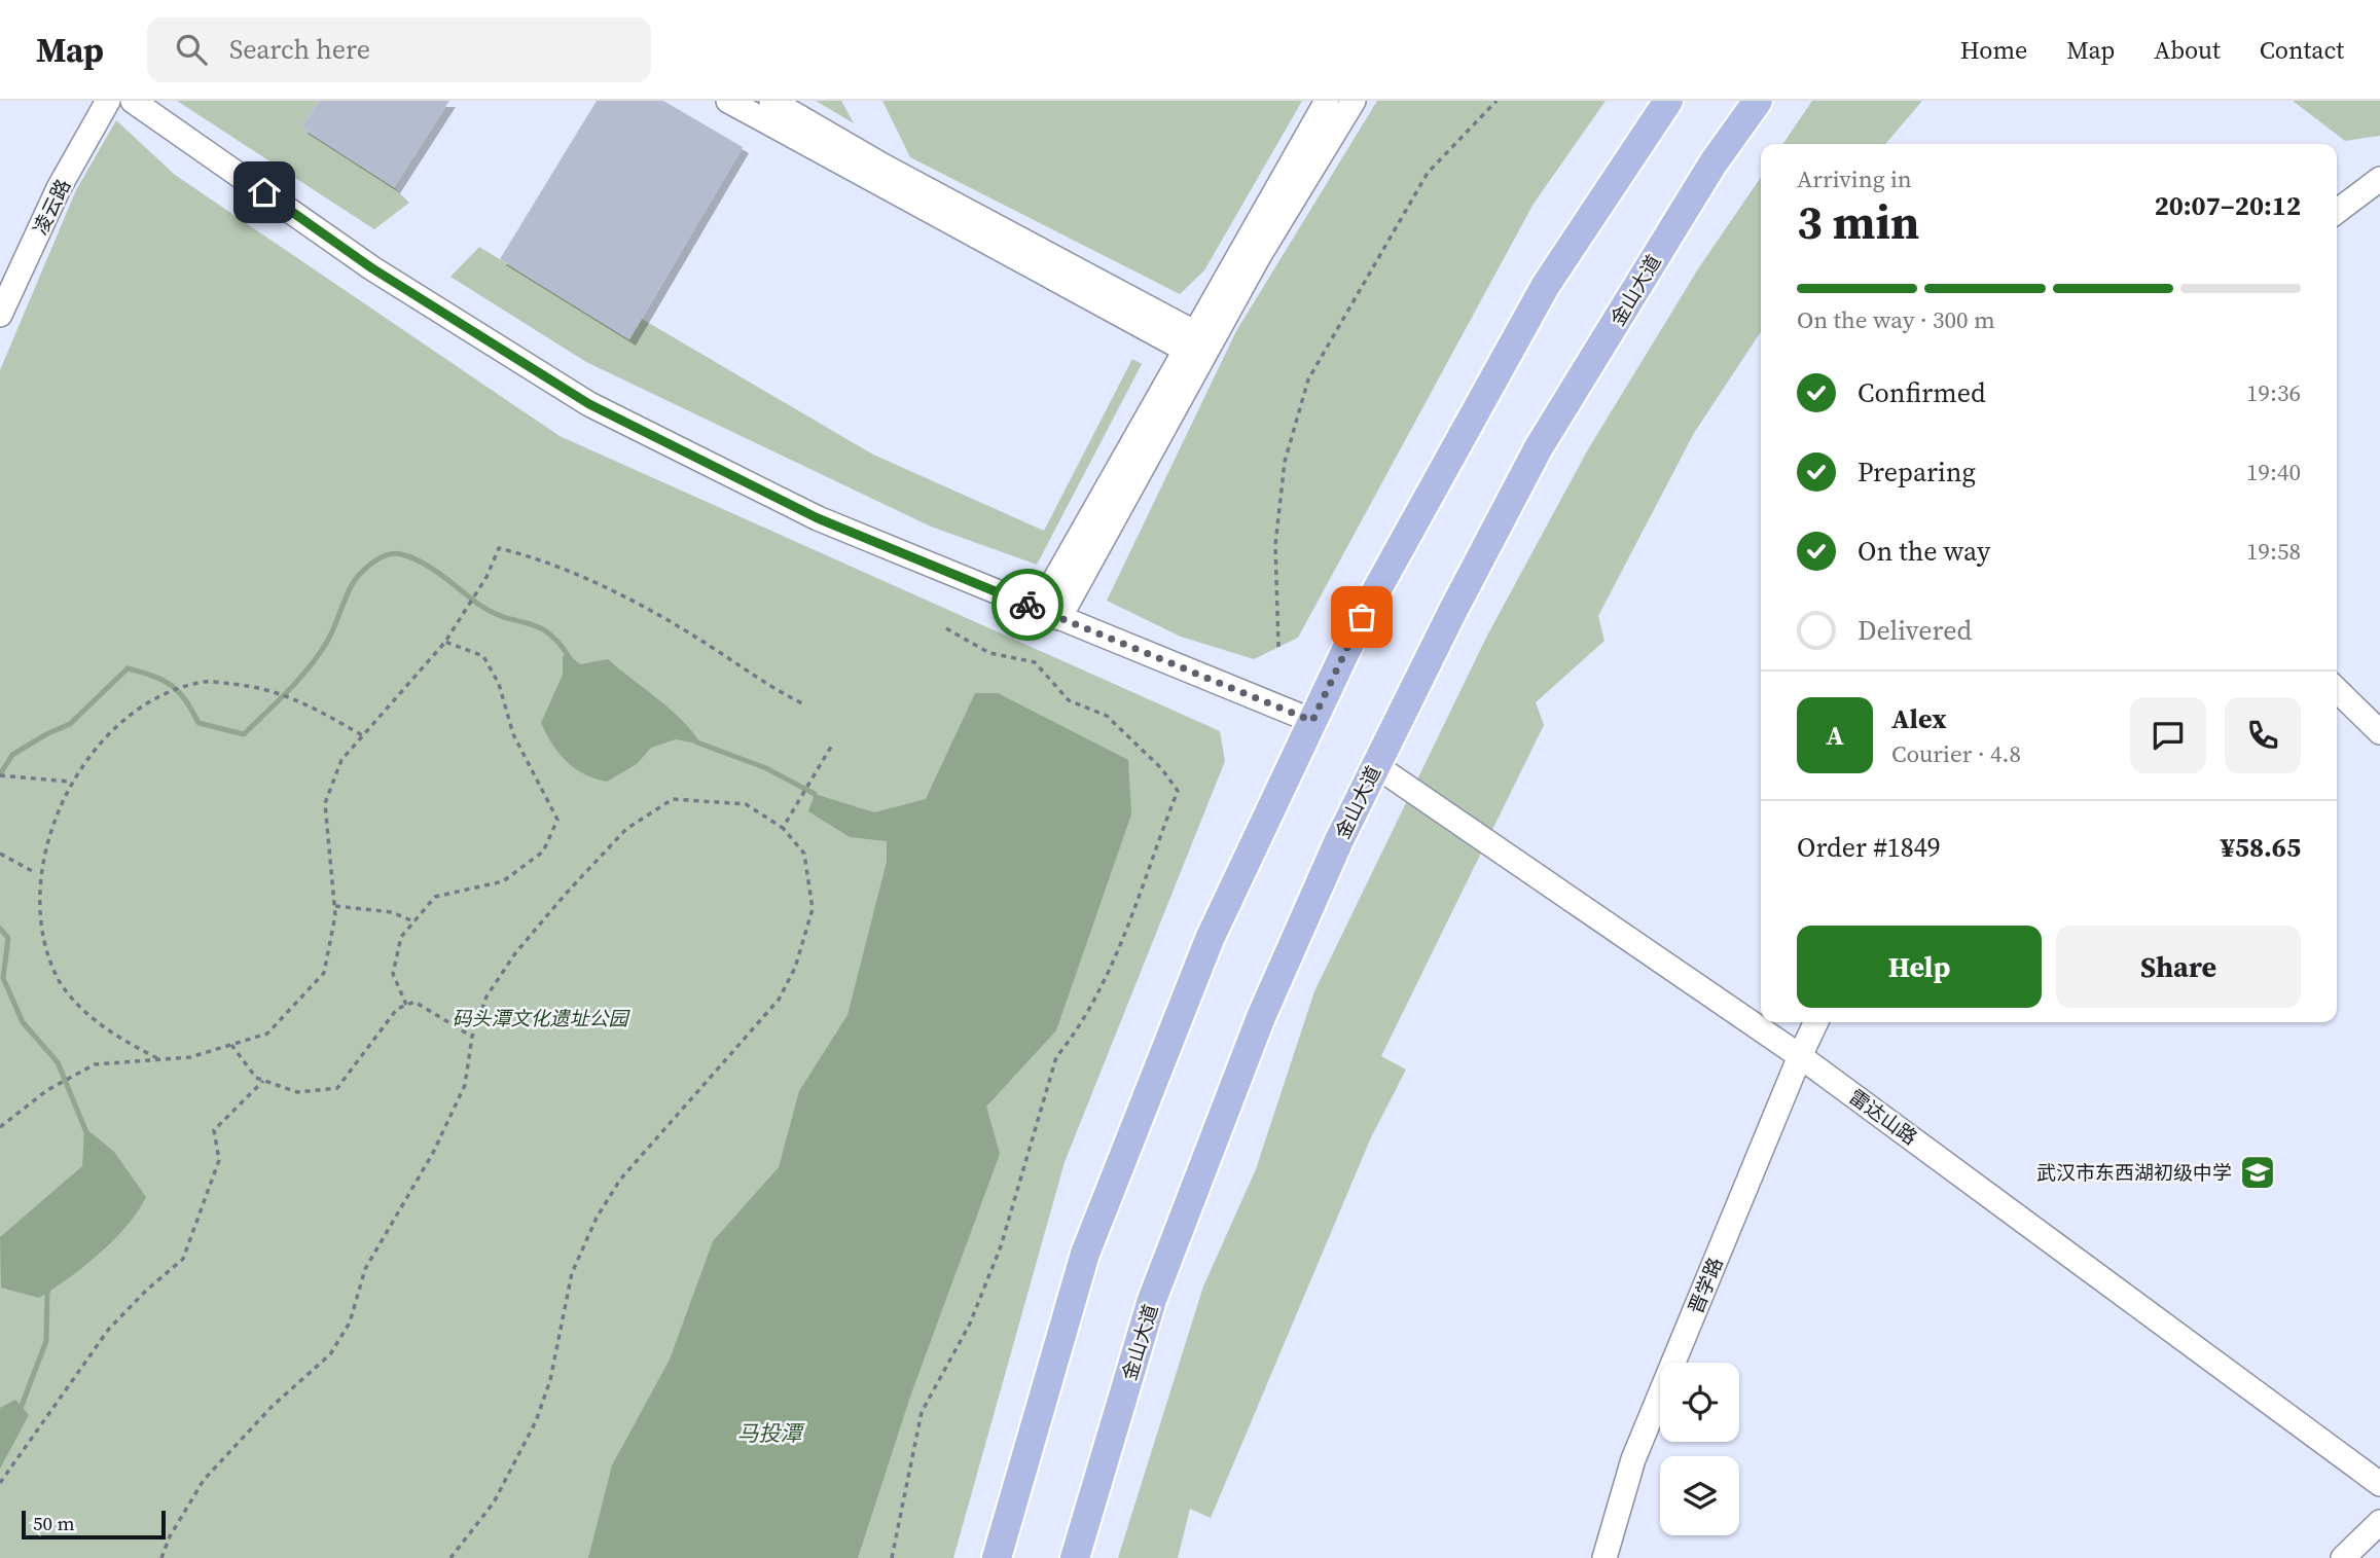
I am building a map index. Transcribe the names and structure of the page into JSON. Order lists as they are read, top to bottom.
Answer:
{
  "streets": {
    "main road": ["金山大道"],
    "street": ["凌云路", "雷达山路", "晋学路"]
  },
  "crossings": [
    ["金山大道", "雷达山路"],
    ["雷达山路", "晋学路"]
  ],
  "water": ["马投潭"],
  "parks": ["码头潭文化遗址公园"],
  "places": {
    "school or university": ["武汉市东西湖初级中学"]
  },
  "scale_bar": "50 m",
  "page": {
    "header": "Map",
    "search": "Search here",
    "nav": [
      "Home",
      "Map",
      "About",
      "Contact"
    ],
    "heading": ["3 min", "Arriving in", "20:07–20:12"],
    "panel": [
      "Alex",
      "Courier · 4.8",
      "Order #1849",
      "¥58.65"
    ],
    "bar": "On the way · 300 m",
    "list": [
      ["Confirmed", "19:36"],
      ["Preparing", "19:40"],
      ["On the way", "19:58"],
      "Delivered"
    ],
    "round": "A",
    "buttons": ["Help", "Share"],
    "scale": "50 m"
  }
}
